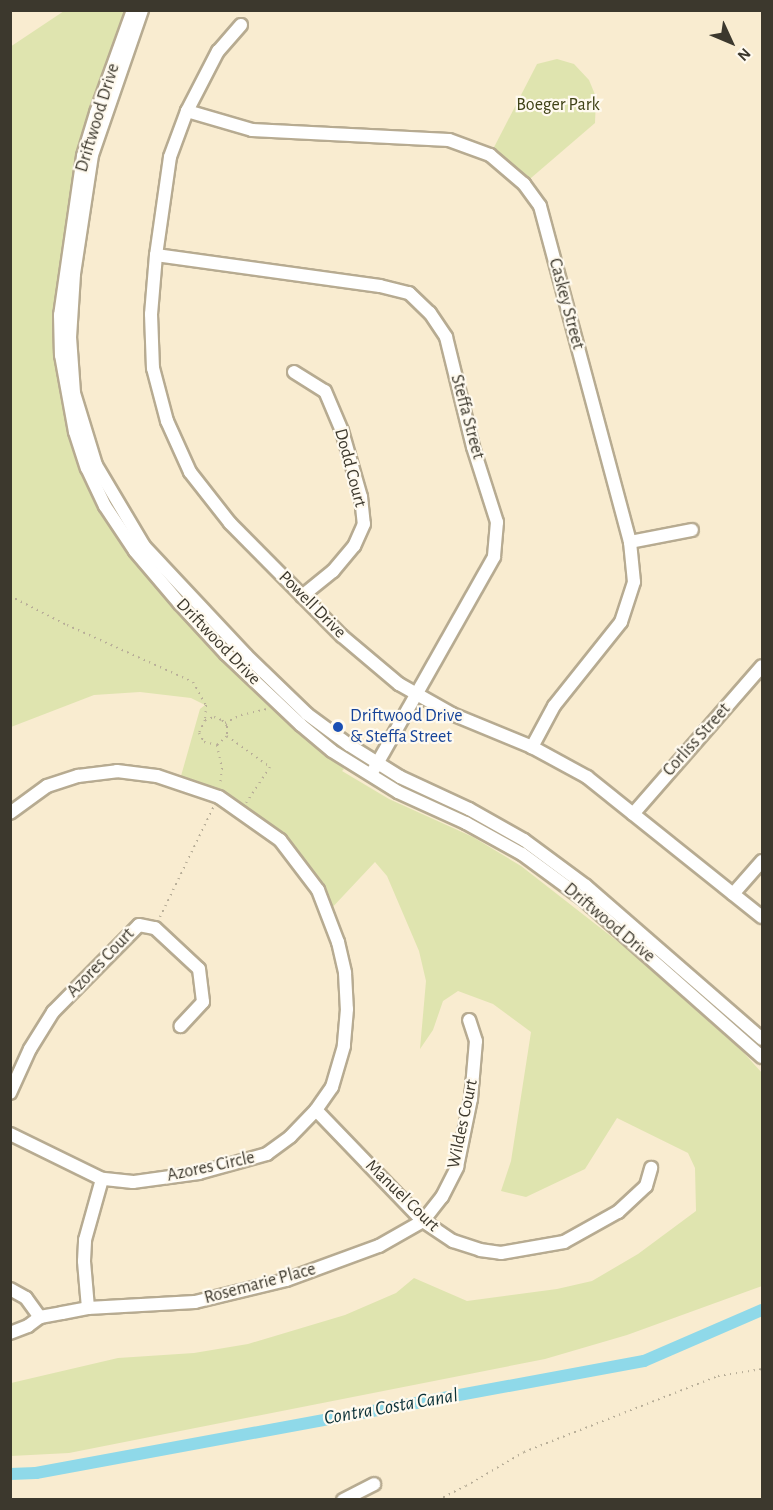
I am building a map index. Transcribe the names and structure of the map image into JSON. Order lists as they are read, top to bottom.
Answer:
{
  "streets": {
    "street": [
      "Driftwood Drive",
      "Caskey Street",
      "Steffa Street",
      "Dodd Court",
      "Powell Drive",
      "Corliss Street",
      "Azores Court",
      "Wildes Court",
      "Azores Circle",
      "Manuel Court",
      "Rosemarie Place"
    ]
  },
  "crossings": [
    ["Driftwood Drive", "Steffa Street"],
    ["Caskey Street", "Powell Drive"],
    ["Steffa Street", "Powell Drive"],
    ["Dodd Court", "Powell Drive"],
    ["Powell Drive", "Corliss Street"],
    ["Wildes Court", "Manuel Court"],
    ["Wildes Court", "Rosemarie Place"],
    ["Azores Circle", "Manuel Court"],
    ["Manuel Court", "Rosemarie Place"]
  ],
  "water": ["Contra Costa Canal"],
  "parks": ["Boeger Park"],
  "places": ["Driftwood Drive & Steffa Street"],
  "north": "bottom right"
}
